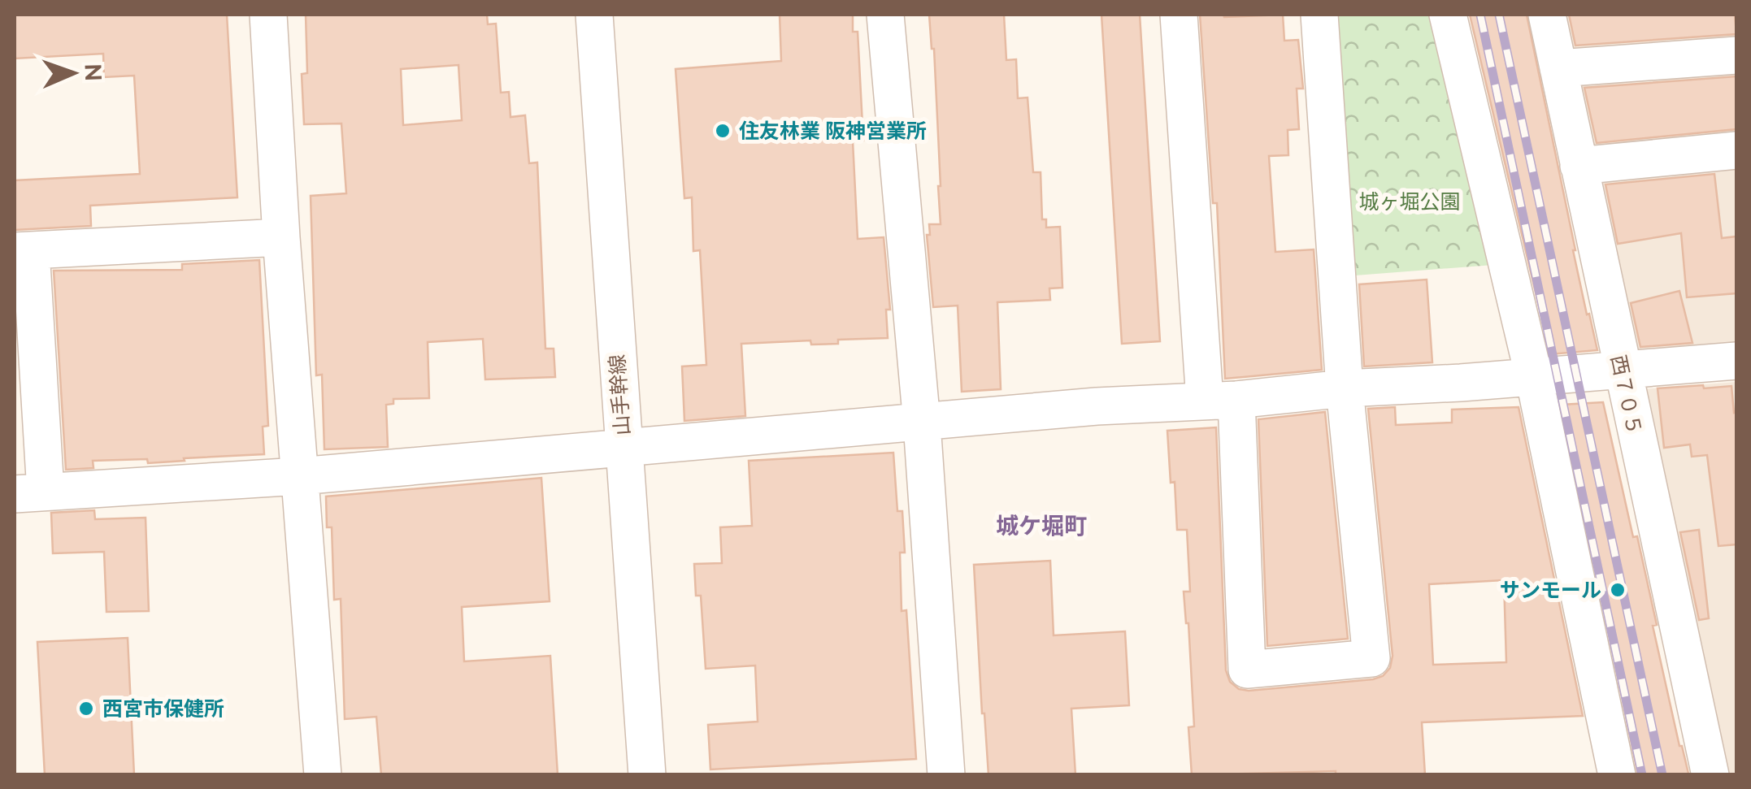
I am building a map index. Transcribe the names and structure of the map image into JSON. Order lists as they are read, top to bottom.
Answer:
{
  "streets": {
    "street": ["山手幹線", "西７０５"]
  },
  "districts": ["城ケ堀町"],
  "parks": ["城ヶ堀公園"],
  "places": ["住友林業 阪神営業所", "サンモール", "西宮市保健所"],
  "north": "right"
}
